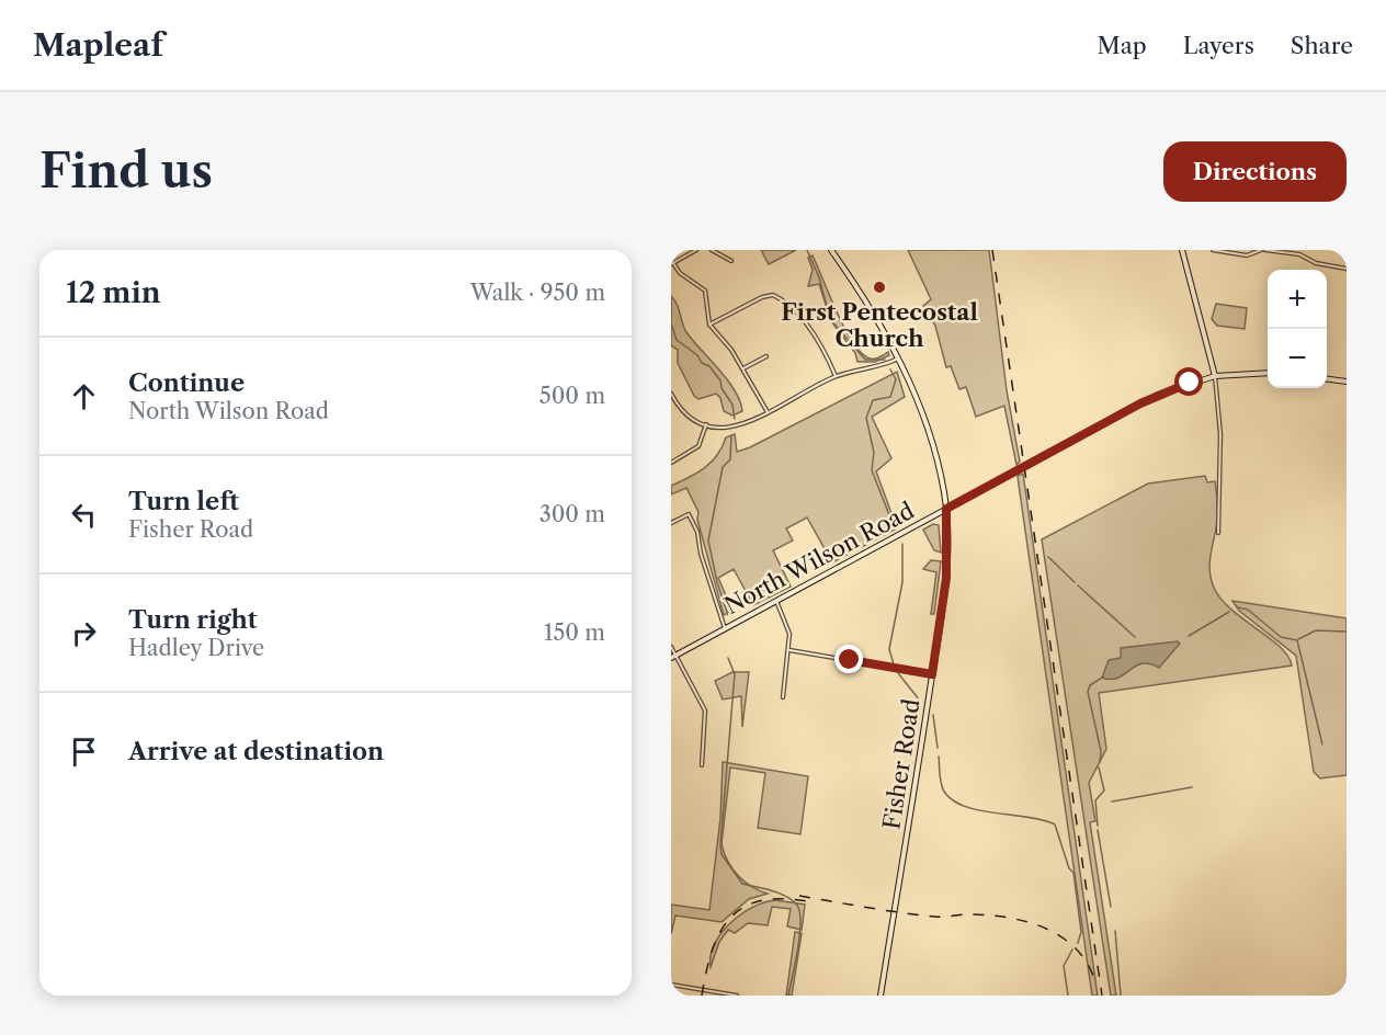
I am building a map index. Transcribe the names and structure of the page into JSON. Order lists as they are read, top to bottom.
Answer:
{
  "streets": {
    "main road": ["North Wilson Road", "Fisher Road"]
  },
  "crossings": [
    ["North Wilson Road", "Fisher Road"]
  ],
  "places": ["First Pentecostal Church"],
  "page": {
    "header": "Mapleaf",
    "nav": ["Map", "Layers", "Share"],
    "buttons": "Directions",
    "title": "Find us",
    "heading": ["12 min", "Walk · 950 m"],
    "map_buttons": ["+", "−"],
    "list": [
      ["Continue", "North Wilson Road", "500 m"],
      ["Turn left", "Fisher Road", "300 m"],
      ["Turn right", "Hadley Drive", "150 m"],
      "Arrive at destination"
    ]
  }
}
